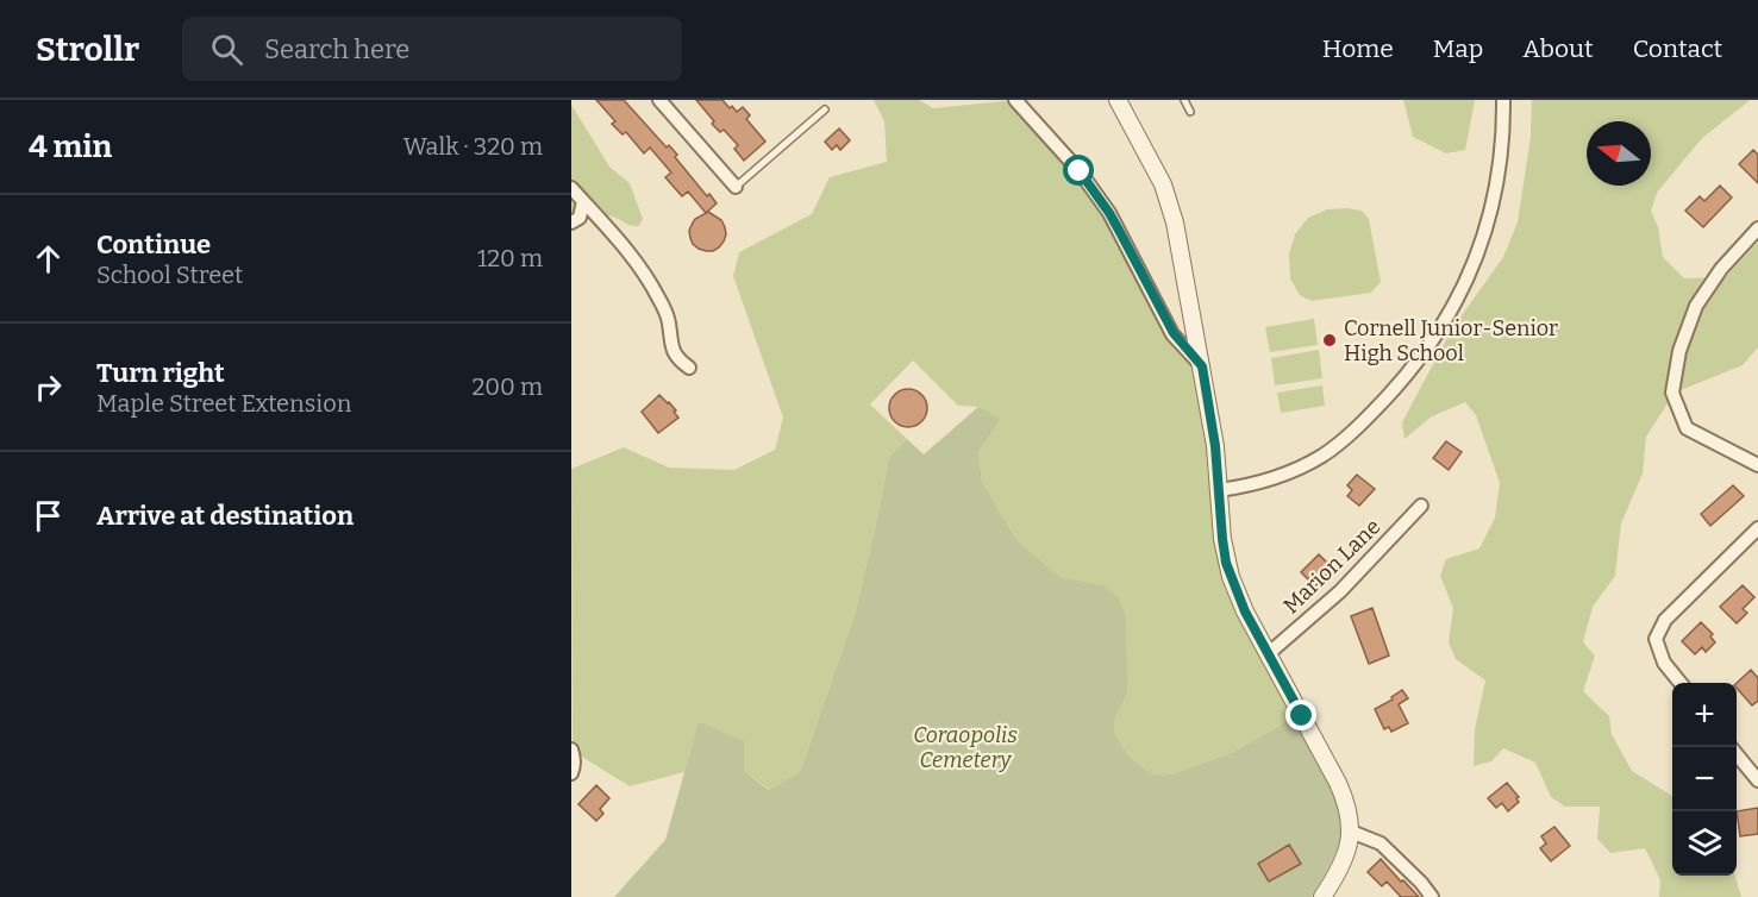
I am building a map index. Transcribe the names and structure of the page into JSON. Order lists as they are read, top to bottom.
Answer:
{
  "streets": {
    "street": ["Marion Lane"]
  },
  "parks": ["Coraopolis Cemetery"],
  "places": ["Cornell Junior-Senior High School"],
  "north": "left",
  "page": {
    "header": "Strollr",
    "search": "Search here",
    "nav": [
      "Home",
      "Map",
      "About",
      "Contact"
    ],
    "heading": ["4 min", "Walk · 320 m"],
    "list": [
      ["Continue", "School Street", "120 m"],
      ["Turn right", "Maple Street Extension", "200 m"],
      "Arrive at destination"
    ],
    "map_buttons": ["+", "−"]
  }
}
